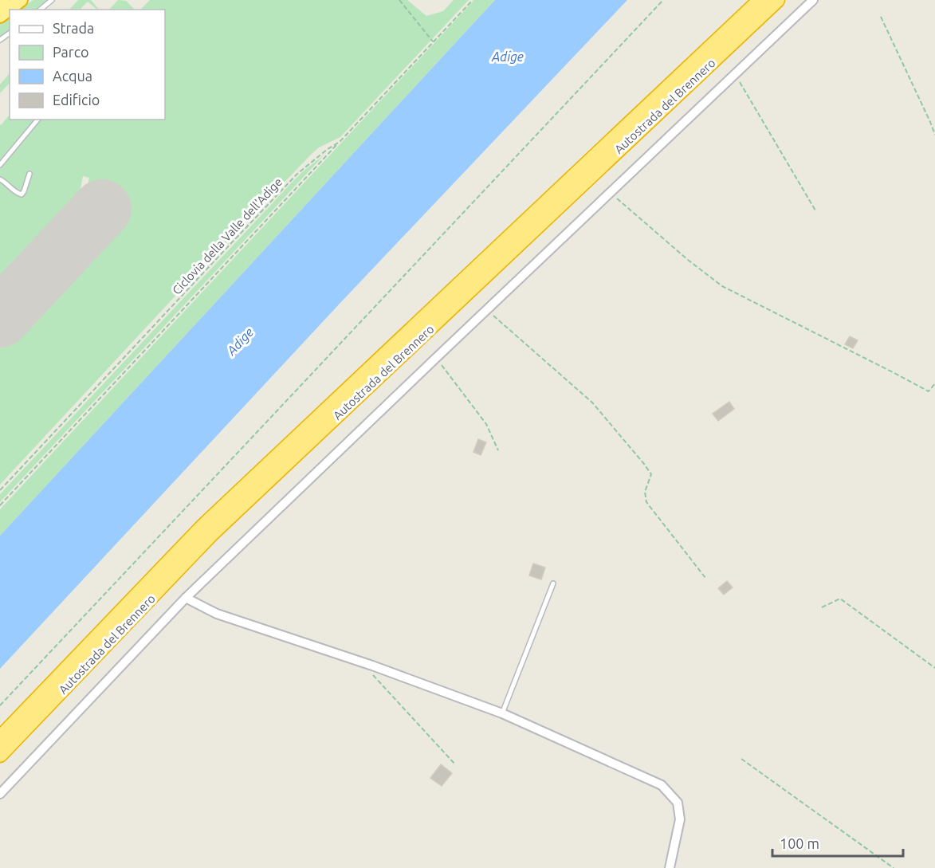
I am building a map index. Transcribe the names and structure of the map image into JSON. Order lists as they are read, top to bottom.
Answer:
{
  "streets": {
    "highway": ["Autostrada del Brennero"],
    "path": ["Ciclovia della Valle dell'Adige"]
  },
  "water": ["Adige"],
  "legend": [
    "Strada",
    "Parco",
    "Acqua",
    "Edificio"
  ],
  "scale_bar": "100 m"
}
